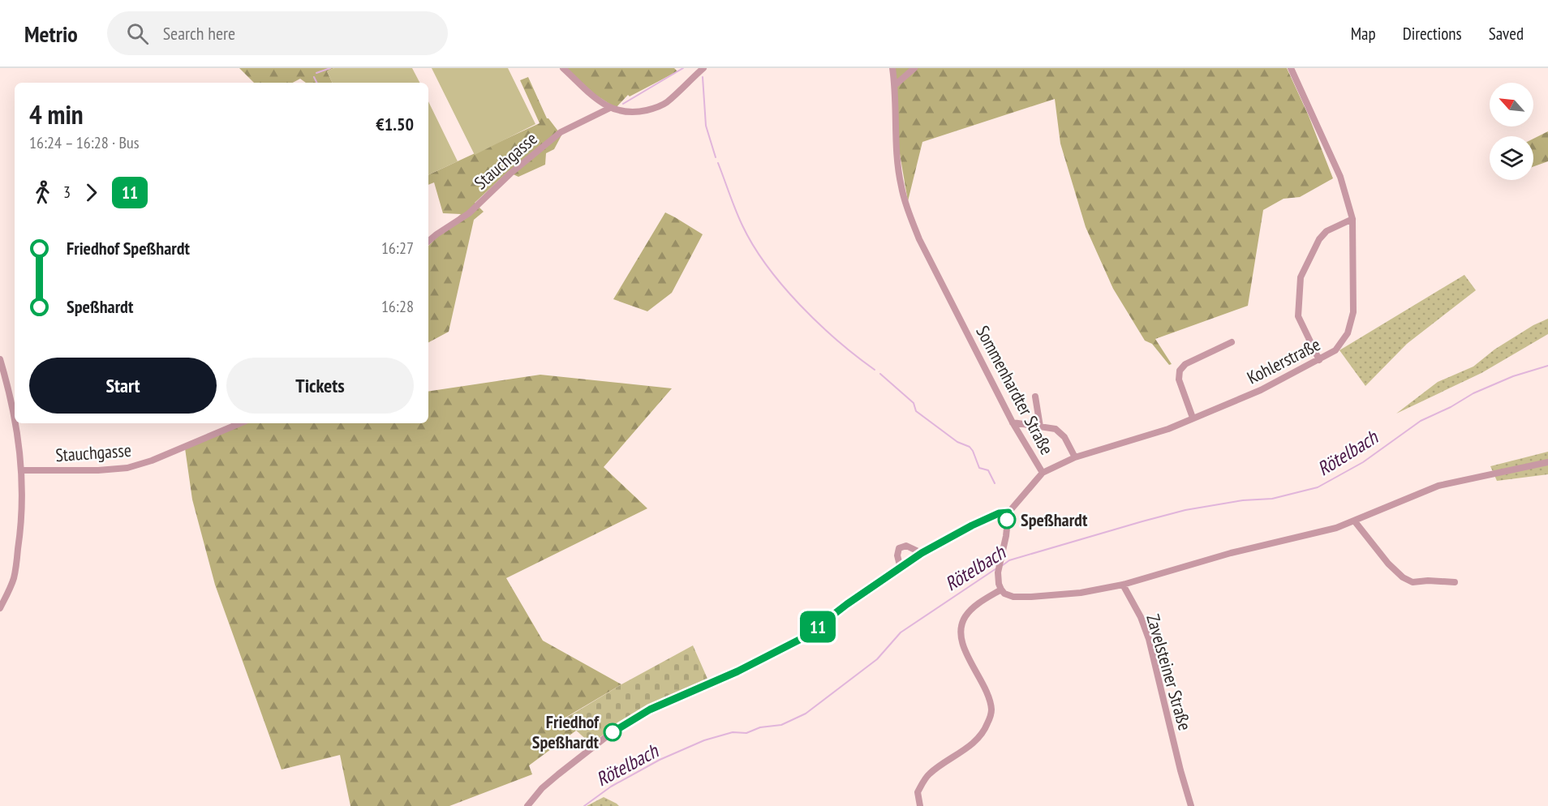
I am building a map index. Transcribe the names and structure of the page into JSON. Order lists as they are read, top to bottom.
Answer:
{
  "streets": {
    "street": [
      "Stauchgasse",
      "Kohlerstraße",
      "Sommenhardter Straße",
      "Zavelsteiner Straße"
    ]
  },
  "crossings": [
    ["Kohlerstraße", "Sommenhardter Straße"]
  ],
  "water": ["Rötelbach"],
  "places": ["Speßhardt", "Friedhof Speßhardt"],
  "lines": ["bus line 11"],
  "north": "top left",
  "page": {
    "header": "Metrio",
    "search": "Search here",
    "nav": ["Map", "Directions", "Saved"],
    "on_map": "11",
    "heading": ["4 min", "16:24 – 16:28 · Bus", "€1.50"],
    "legs": ["3", "11"],
    "list": [
      {
        "name": "Friedhof Speßhardt",
        "value": "16:27"
      },
      {
        "name": "Speßhardt",
        "value": "16:28"
      }
    ],
    "buttons": ["Start", "Tickets"]
  }
}
